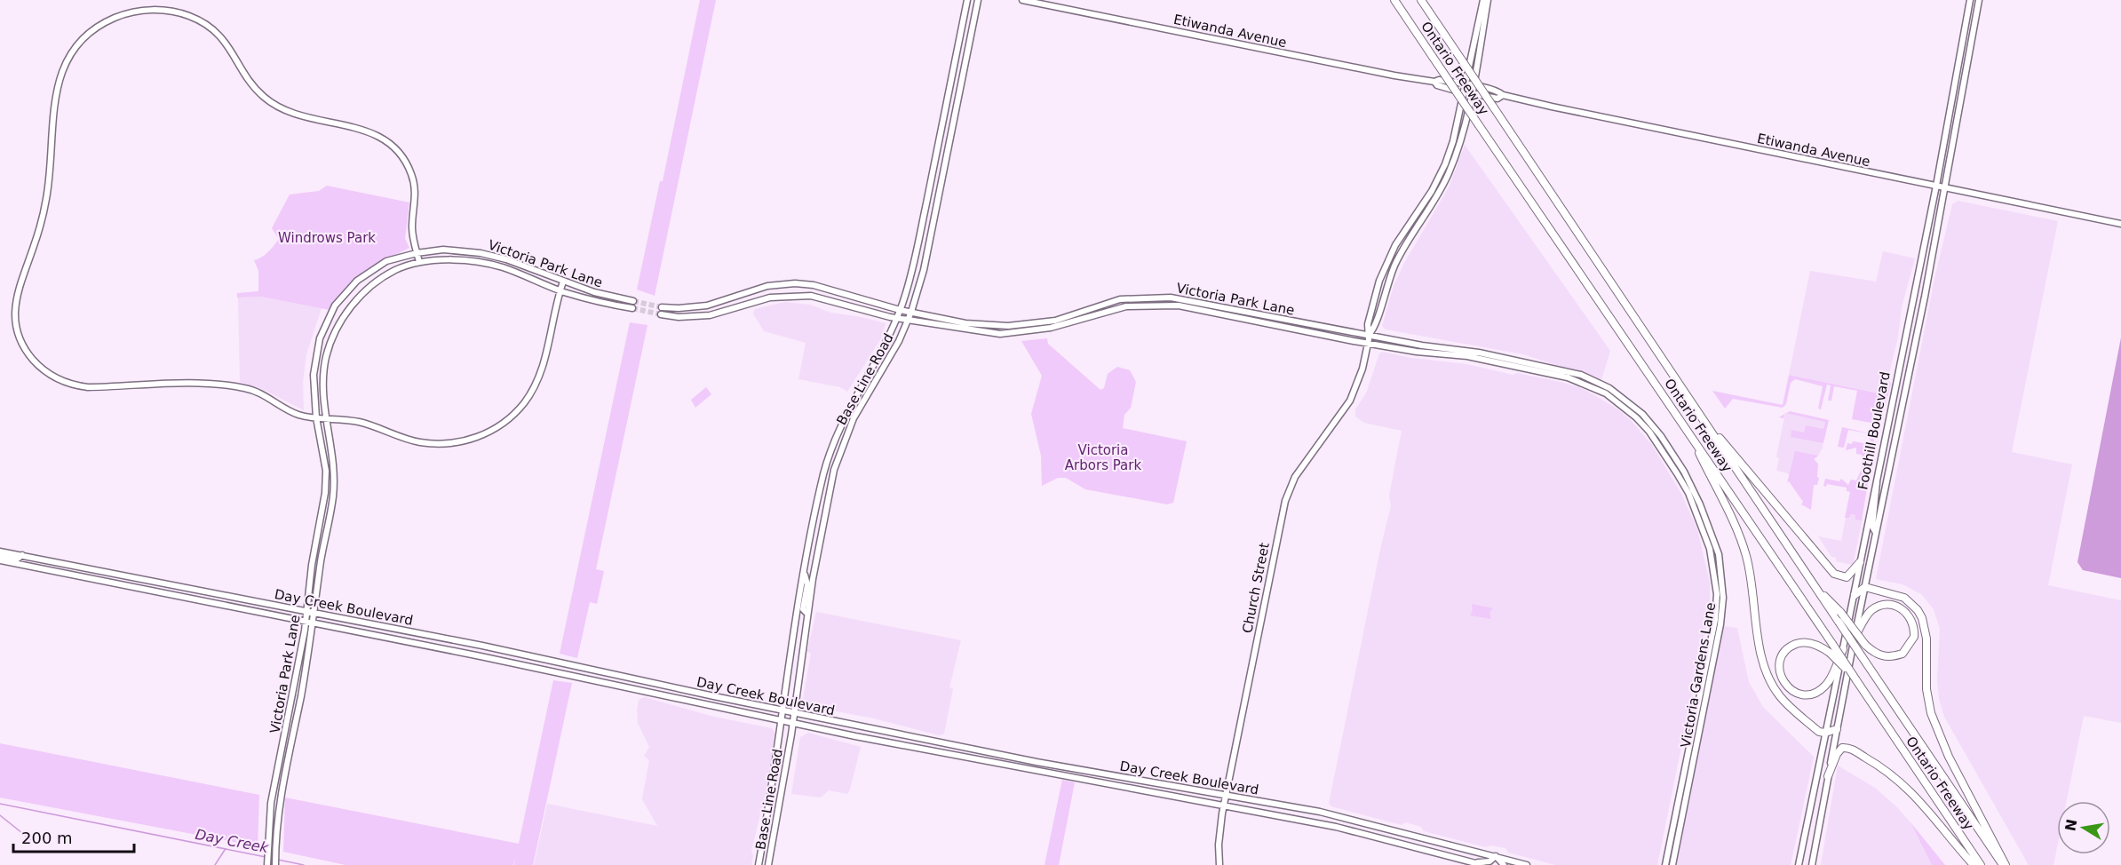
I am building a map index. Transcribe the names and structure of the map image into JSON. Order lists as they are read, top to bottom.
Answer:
{
  "streets": {
    "highway": ["Ontario Freeway"],
    "main road": [
      "Etiwanda Avenue",
      "Victoria Park Lane",
      "Base Line Road",
      "Foothill Boulevard",
      "Church Street",
      "Day Creek Boulevard",
      "Victoria Gardens Lane"
    ]
  },
  "crossings": [
    ["Etiwanda Avenue", "Foothill Boulevard"],
    ["Etiwanda Avenue", "Church Street"],
    ["Victoria Park Lane", "Base Line Road"],
    ["Victoria Park Lane", "Church Street"],
    ["Victoria Park Lane", "Day Creek Boulevard"],
    ["Victoria Park Lane", "Victoria Gardens Lane"],
    ["Base Line Road", "Day Creek Boulevard"],
    ["Church Street", "Day Creek Boulevard"],
    ["Church Street", "Victoria Gardens Lane"]
  ],
  "water": ["Day Creek"],
  "parks": ["Windrows Park", "Victoria Arbors Park"],
  "scale_bar": "200 m",
  "north": "left"
}
